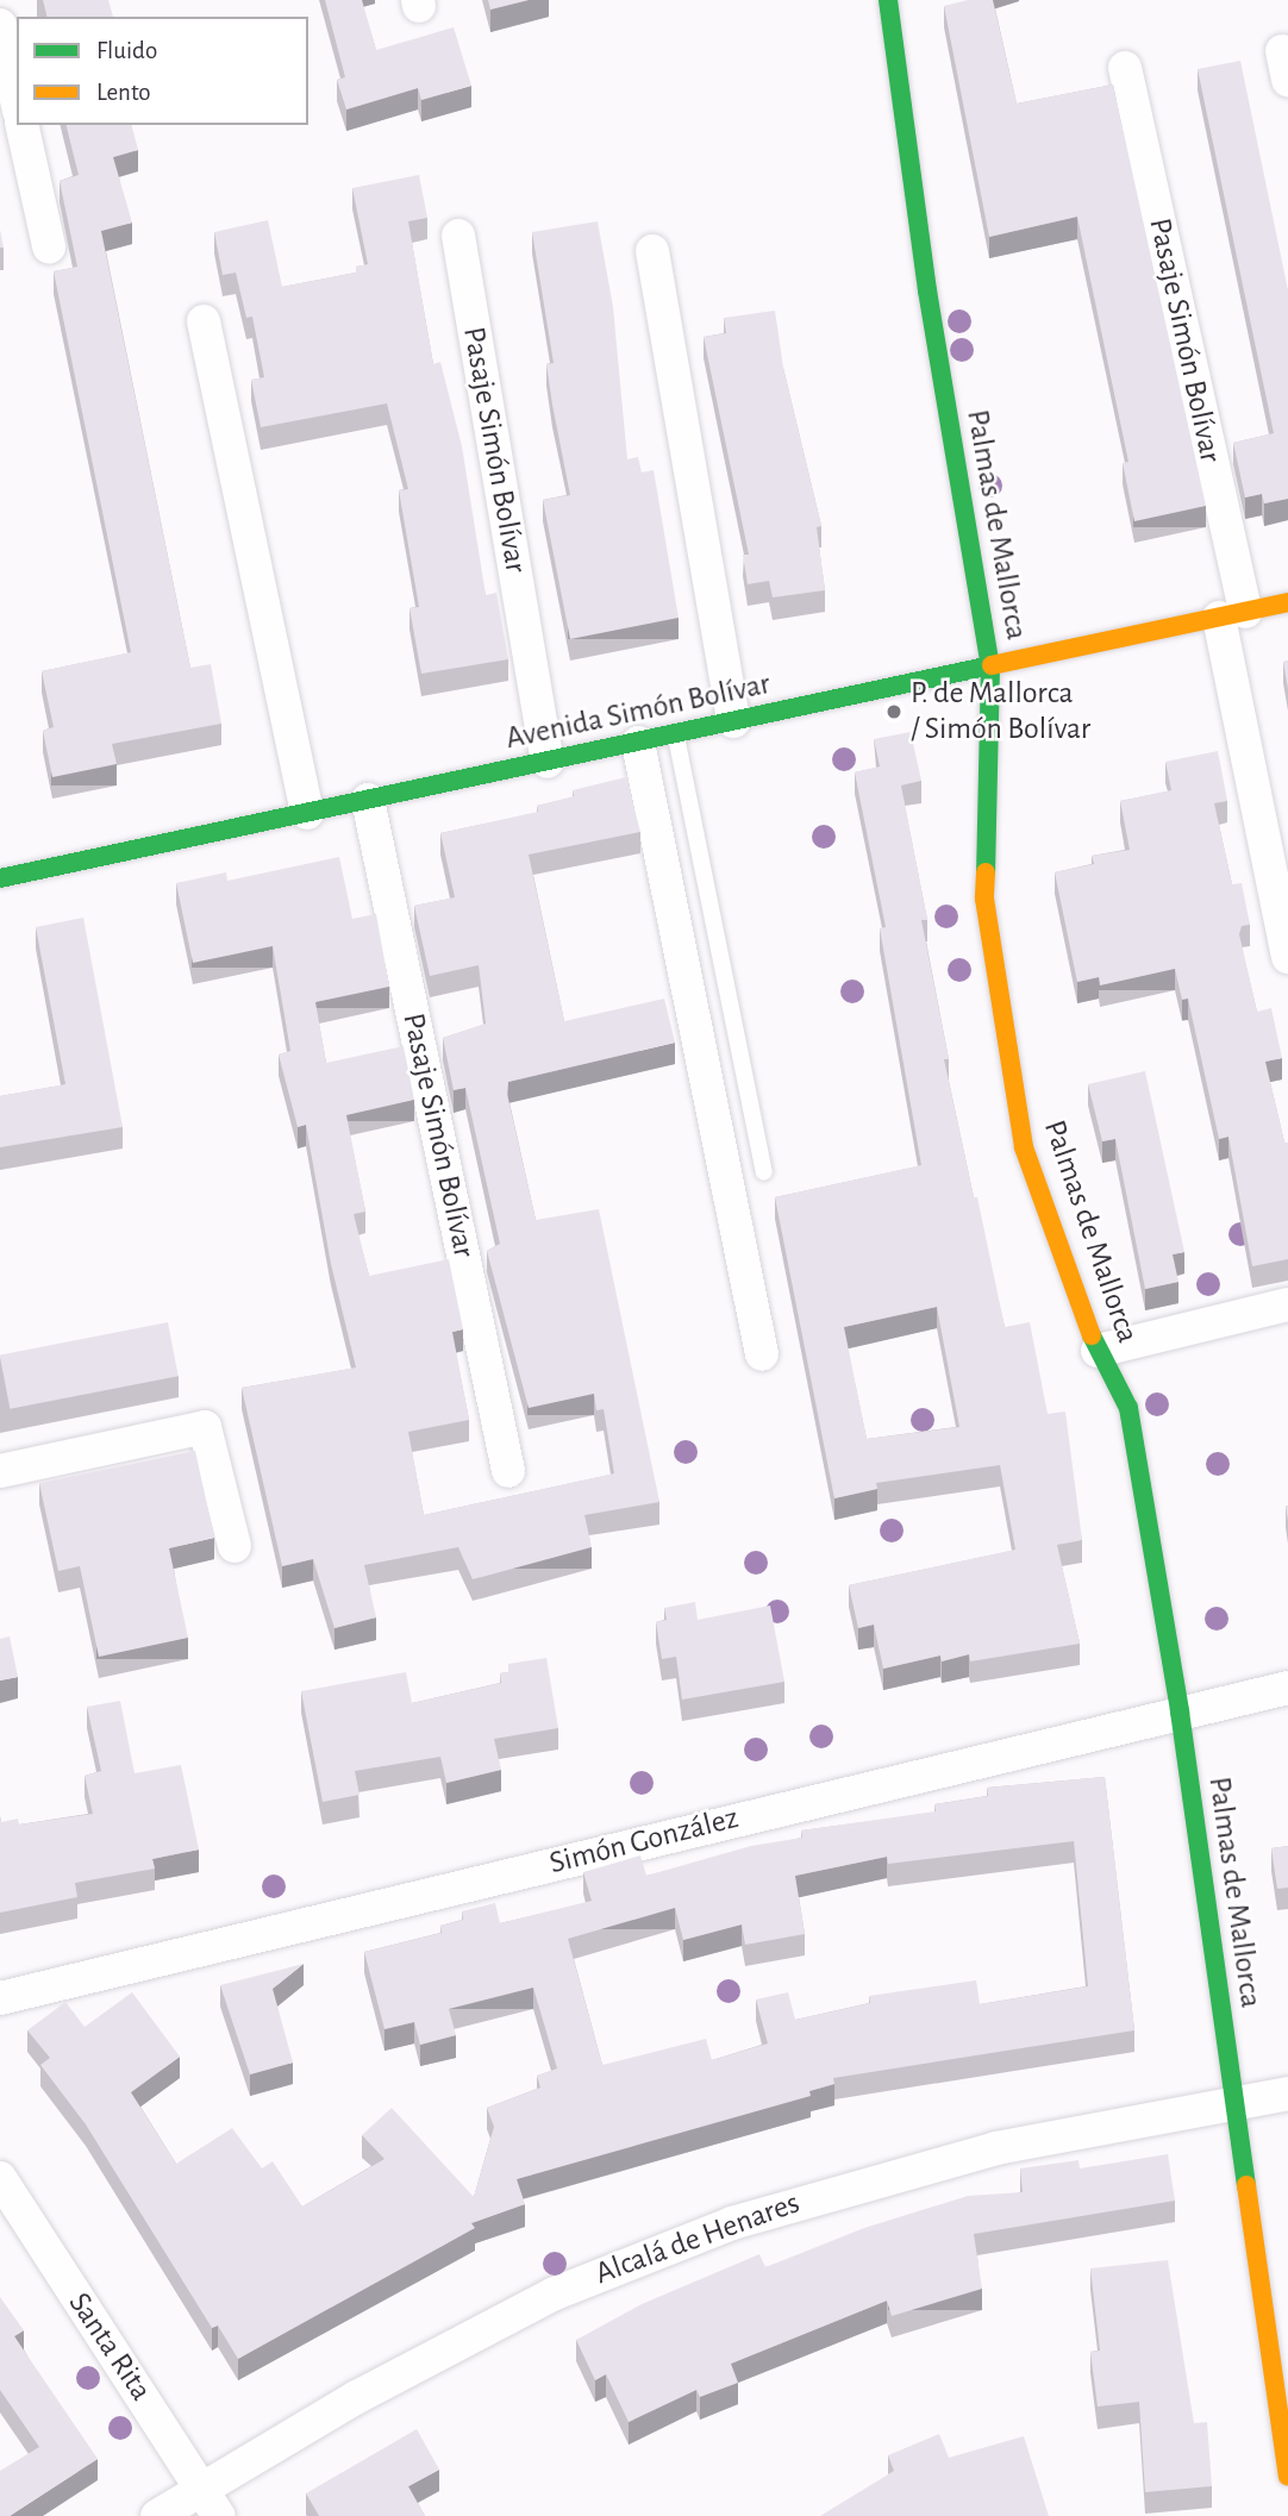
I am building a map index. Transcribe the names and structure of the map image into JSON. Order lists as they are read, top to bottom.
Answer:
{
  "streets": {
    "street": [
      "Pasaje Simón Bolívar",
      "Palmas de Mallorca",
      "Avenida Simón Bolívar",
      "Simón González",
      "Alcalá de Henares",
      "Santa Rita"
    ]
  },
  "crossings": [
    ["Pasaje Simón Bolívar", "Avenida Simón Bolívar"],
    ["Palmas de Mallorca", "Avenida Simón Bolívar"],
    ["Palmas de Mallorca", "Simón González"],
    ["Palmas de Mallorca", "Alcalá de Henares"],
    ["Alcalá de Henares", "Santa Rita"]
  ],
  "places": ["P. de Mallorca / Simón Bolívar"],
  "legend": ["Fluido", "Lento"]
}
